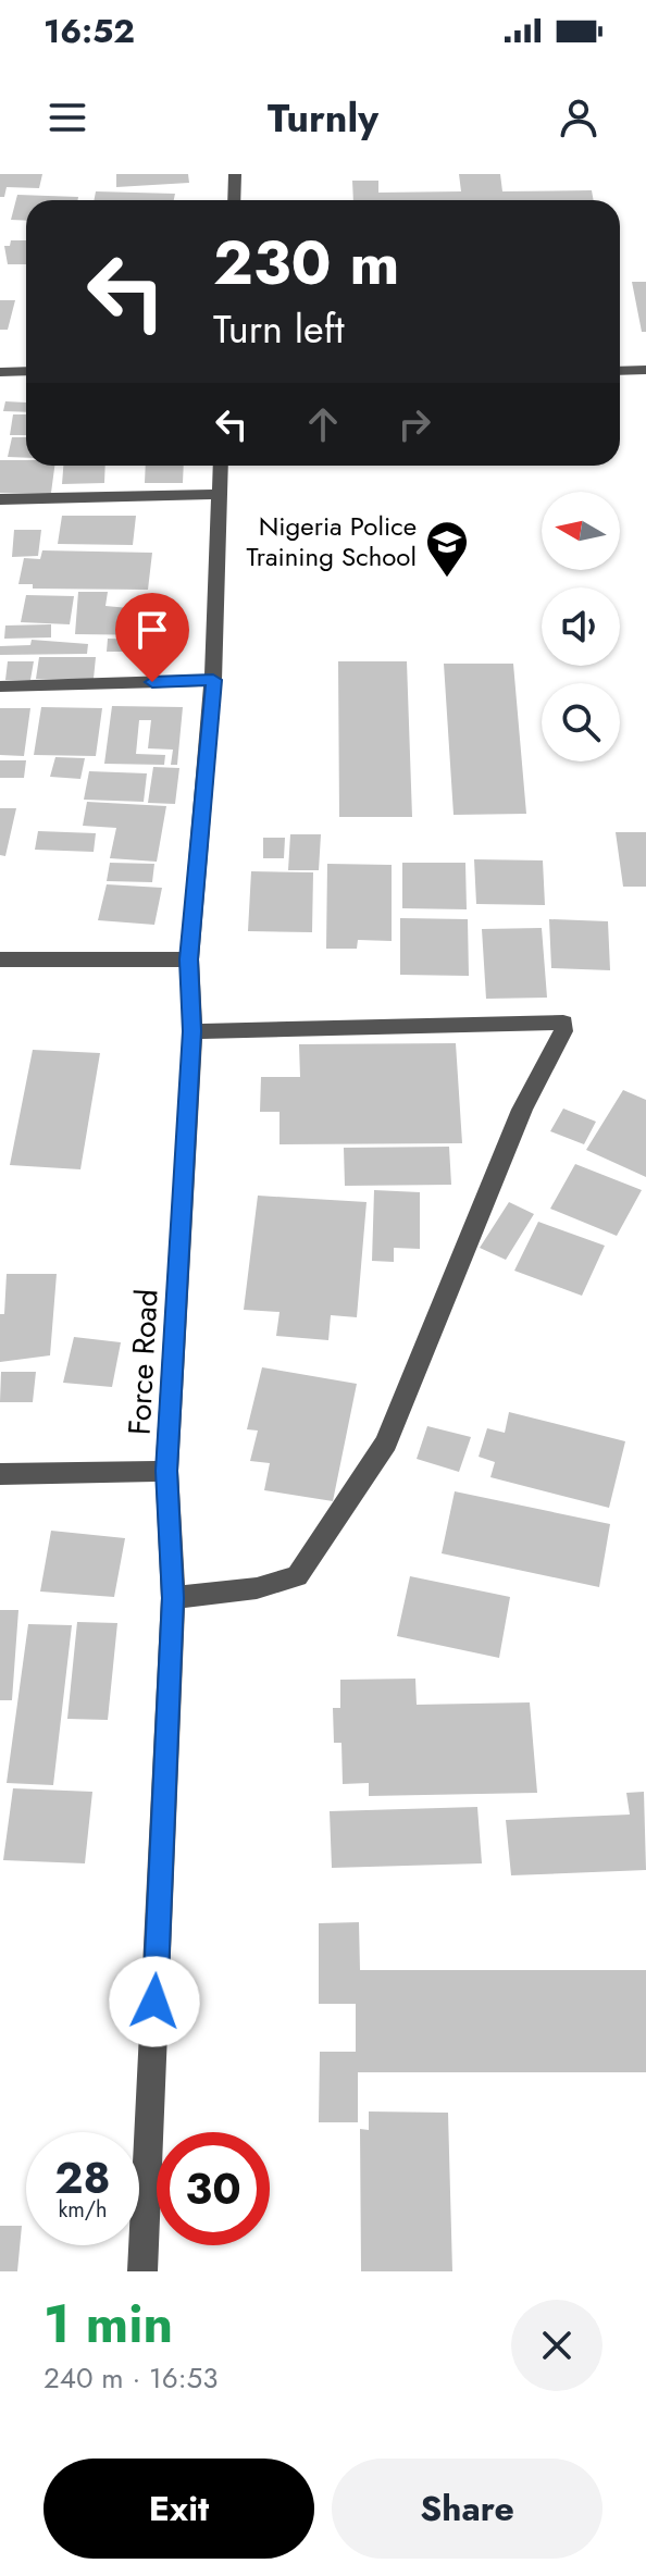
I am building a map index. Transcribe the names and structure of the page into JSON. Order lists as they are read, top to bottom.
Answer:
{
  "streets": {
    "street": ["Force Road"]
  },
  "places": {
    "school or university": ["Nigeria Police Training School"]
  },
  "north": "left",
  "page": {
    "status": "16:52",
    "header": "Turnly",
    "turn": ["230 m", "Turn left"],
    "speed": "28 km/h",
    "limit": "30",
    "heading": ["1 min", "240 m · 16:53"],
    "buttons": ["Exit", "Share"]
  }
}
